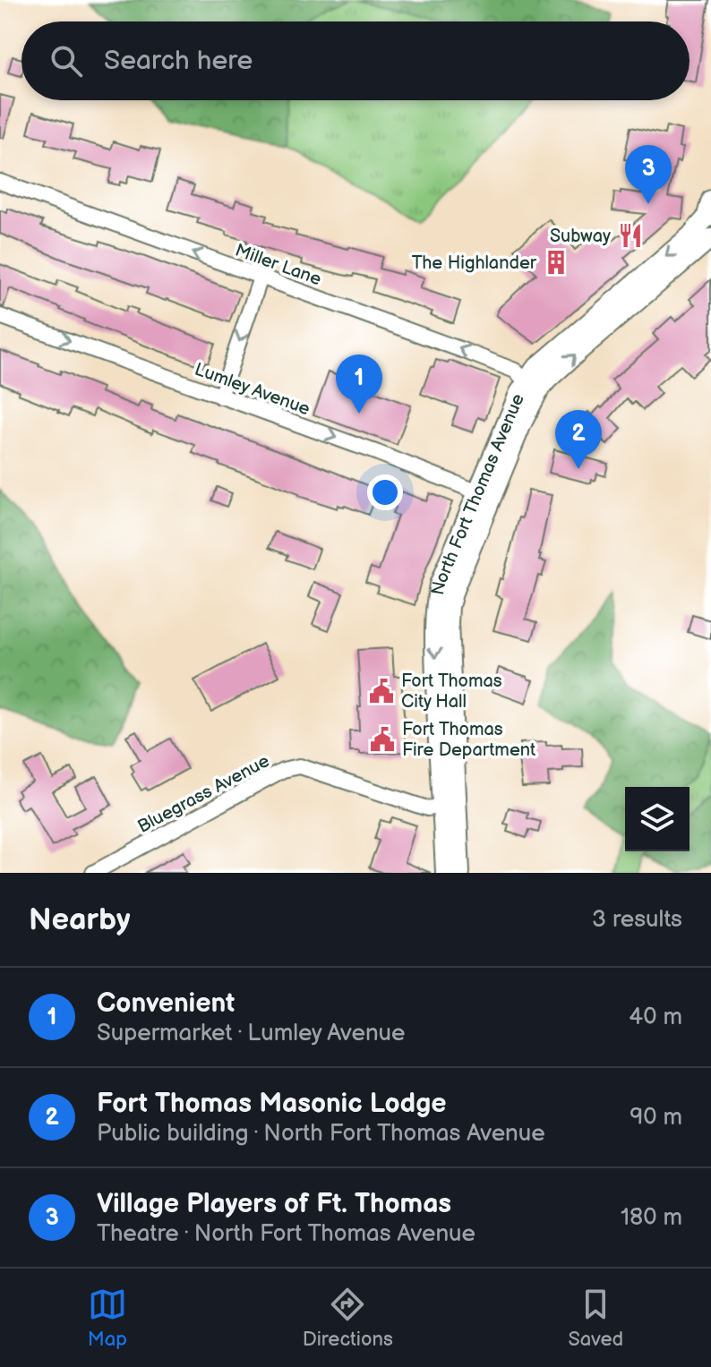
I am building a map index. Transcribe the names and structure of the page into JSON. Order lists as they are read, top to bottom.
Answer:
{
  "streets": {
    "main road": ["North Fort Thomas Avenue"],
    "street": ["Miller Lane", "Lumley Avenue", "Bluegrass Avenue"]
  },
  "crossings": [
    ["Miller Lane", "North Fort Thomas Avenue"],
    ["Lumley Avenue", "North Fort Thomas Avenue"],
    ["North Fort Thomas Avenue", "Bluegrass Avenue"]
  ],
  "one_way": ["Miller Lane", "Lumley Avenue"],
  "places": {
    "restaurant": ["Subway"],
    "building": ["The Highlander"],
    "public building": ["Fort Thomas City Hall", "Fort Thomas Fire Department"]
  },
  "page": {
    "search": "Search here",
    "pins": ["3", "1", "2"],
    "heading": ["Nearby", "3 results"],
    "list": [
      {
        "mark": "1",
        "name": "Convenient",
        "note": "Supermarket · Lumley Avenue",
        "value": "40 m"
      },
      {
        "mark": "2",
        "name": "Fort Thomas Masonic Lodge",
        "note": "Public building · North Fort Thomas Avenue",
        "value": "90 m"
      },
      {
        "mark": "3",
        "name": "Village Players of Ft. Thomas",
        "note": "Theatre · North Fort Thomas Avenue",
        "value": "180 m"
      }
    ],
    "nav": ["Map", "Directions", "Saved"]
  }
}
